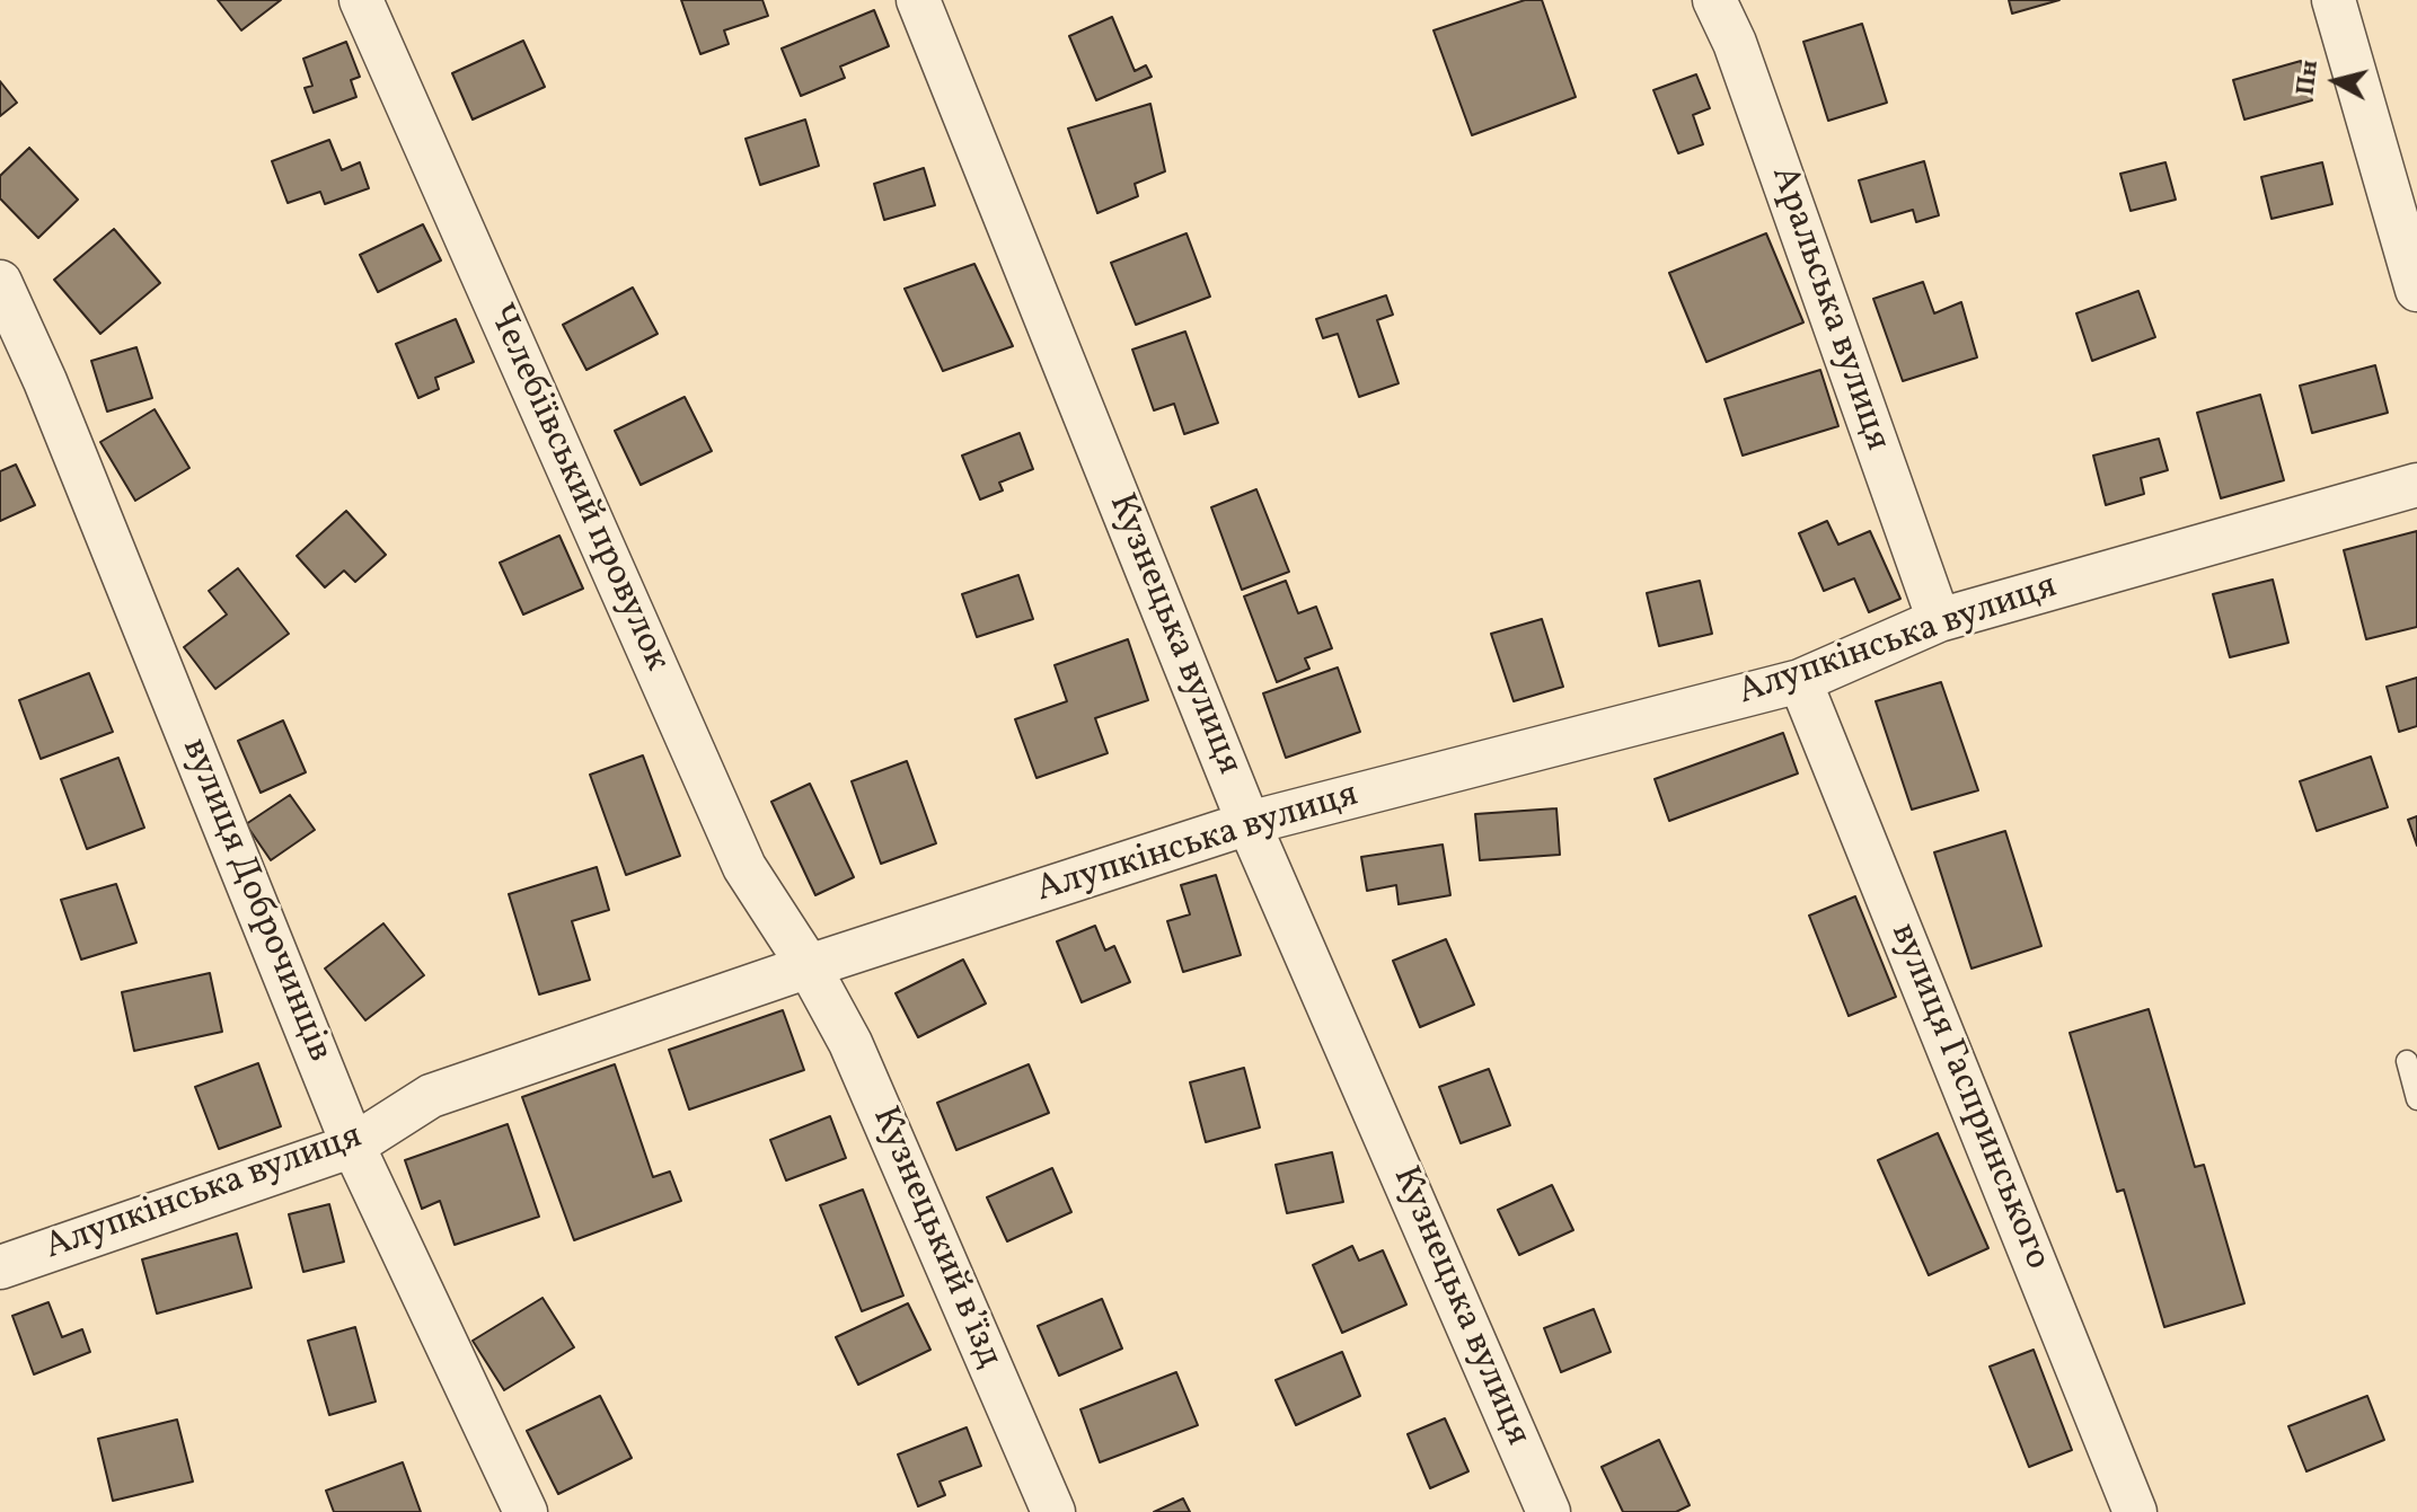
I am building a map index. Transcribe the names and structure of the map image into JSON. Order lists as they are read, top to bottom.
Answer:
{
  "streets": {
    "street": [
      "Аральська вулиця",
      "Челебіївський провулок",
      "Кузнецька вулиця",
      "Алупкінська вулиця",
      "вулиця Доброчинців",
      "вулиця Гаспринського",
      "Кузнецький в’їзд"
    ]
  },
  "crossings": [
    ["Аральська вулиця", "Алупкінська вулиця"],
    ["Челебіївський провулок", "Алупкінська вулиця"],
    ["Челебіївський провулок", "Кузнецький в’їзд"],
    ["Кузнецька вулиця", "Алупкінська вулиця"],
    ["Алупкінська вулиця", "вулиця Доброчинців"],
    ["Алупкінська вулиця", "вулиця Гаспринського"],
    ["Алупкінська вулиця", "Кузнецький в’їзд"]
  ],
  "north": "left"
}
